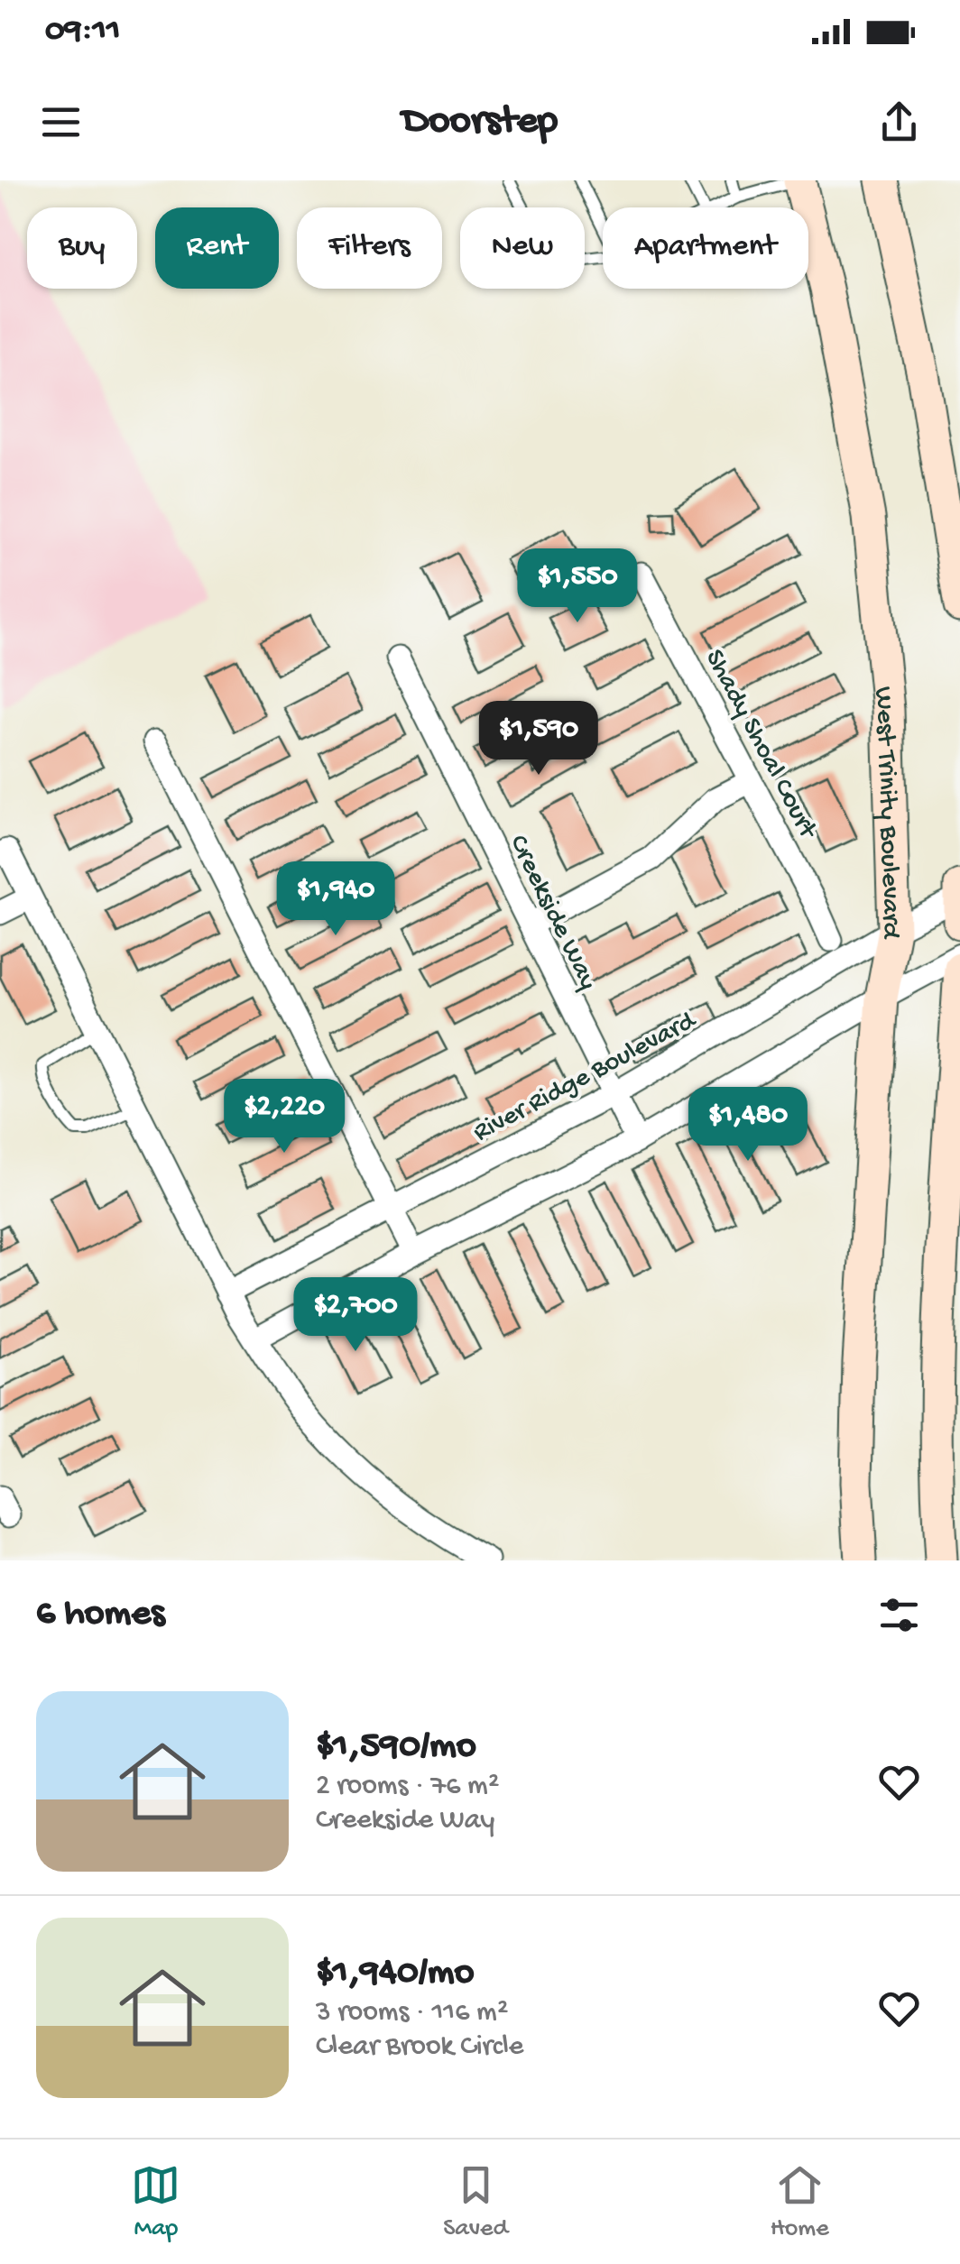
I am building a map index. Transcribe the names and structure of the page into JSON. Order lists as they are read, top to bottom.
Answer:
{
  "streets": {
    "main road": ["West Trinity Boulevard"],
    "street": ["Shady Shoal Court", "Creekside Way", "River Ridge Boulevard"]
  },
  "crossings": [
    ["West Trinity Boulevard", "River Ridge Boulevard"],
    ["Creekside Way", "River Ridge Boulevard"]
  ],
  "page": {
    "status": "09:11",
    "header": "Doorstep",
    "chip": [
      "Buy",
      "Rent",
      "Filters",
      "New",
      "Apartment"
    ],
    "price": [
      "$1,550",
      "$1,590",
      "$1,940",
      "$2,220",
      "$1,480",
      "$2,700"
    ],
    "heading": "6 homes",
    "list": [
      {
        "name": "$1,590/mo",
        "note": "2 rooms · 76 m² · Creekside Way"
      },
      {
        "name": "$1,940/mo",
        "note": "3 rooms · 116 m² · Clear Brook Circle"
      }
    ],
    "tabs": ["Map", "Saved", "Home"]
  }
}
